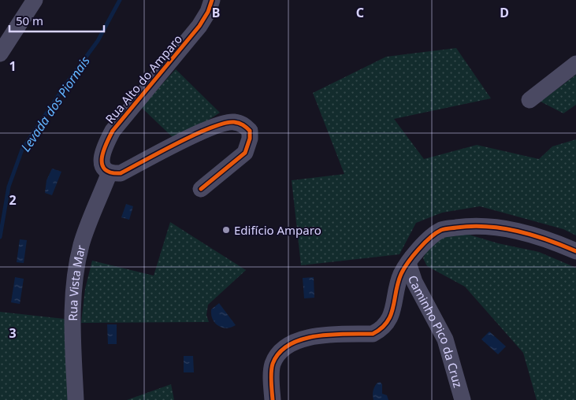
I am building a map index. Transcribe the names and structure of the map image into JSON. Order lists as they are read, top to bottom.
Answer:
{
  "streets": {
    "street": ["Rua Alto do Amparo", "Rua Vista Mar", "Caminho Pico da Cruz"]
  },
  "crossings": [
    ["Rua Alto do Amparo", "Rua Vista Mar"]
  ],
  "water": ["Levada dos Piornais"],
  "places": ["Edifício Amparo"],
  "scale_bar": "50 m",
  "grid": {
    "columns": ["B", "C", "D"],
    "rows": ["1", "2", "3"]
  }
}
